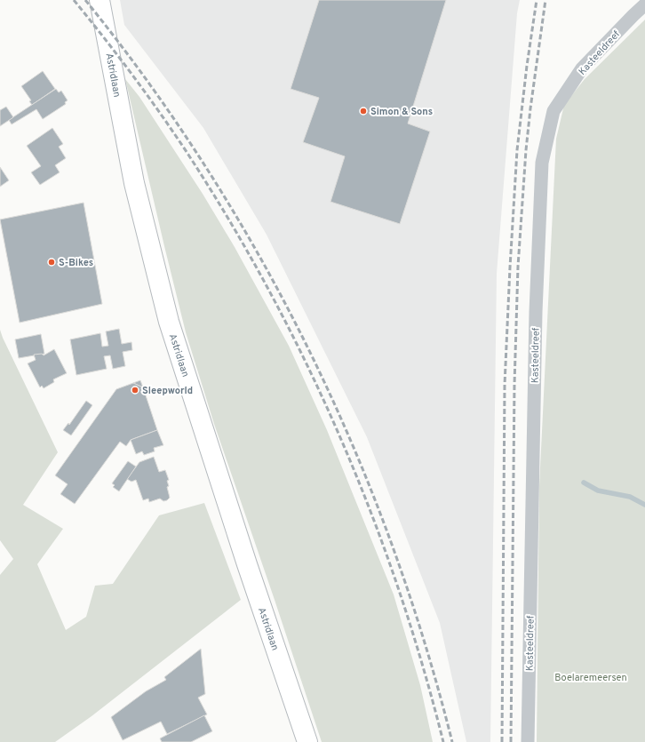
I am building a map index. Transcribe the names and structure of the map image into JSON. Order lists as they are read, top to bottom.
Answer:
{
  "streets": {
    "main road": ["Astridlaan"],
    "street": ["Kasteeldreef"]
  },
  "parks": ["Boelaremeersen"],
  "places": ["Simon & Sons", "S-Bikes", "Sleepworld"]
}
